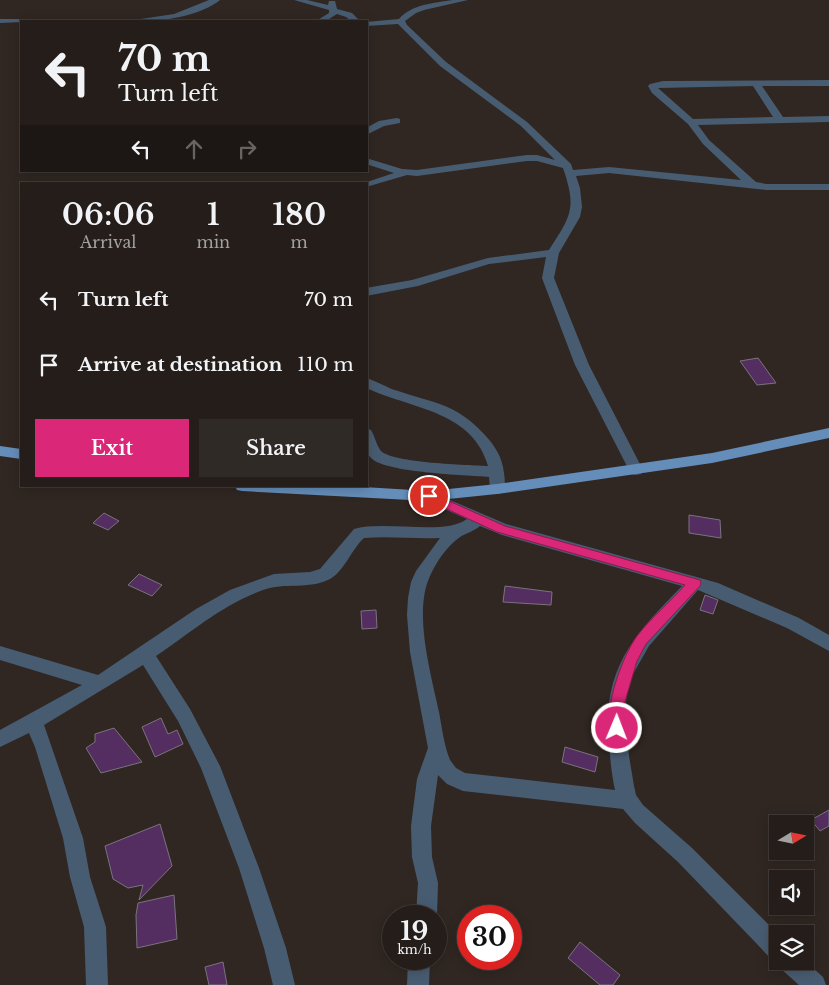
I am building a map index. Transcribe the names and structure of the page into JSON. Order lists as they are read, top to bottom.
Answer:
{
  "north": "right",
  "page": {
    "turn": ["70 m", "Turn left"],
    "eta": [
      "06:06",
      "Arrival",
      "1",
      "min",
      "180",
      "m"
    ],
    "list": [
      {
        "name": "Turn left",
        "value": "70 m"
      },
      {
        "name": "Arrive at destination",
        "value": "110 m"
      }
    ],
    "buttons": ["Exit", "Share"],
    "speed": "19 km/h",
    "limit": "30"
  }
}
